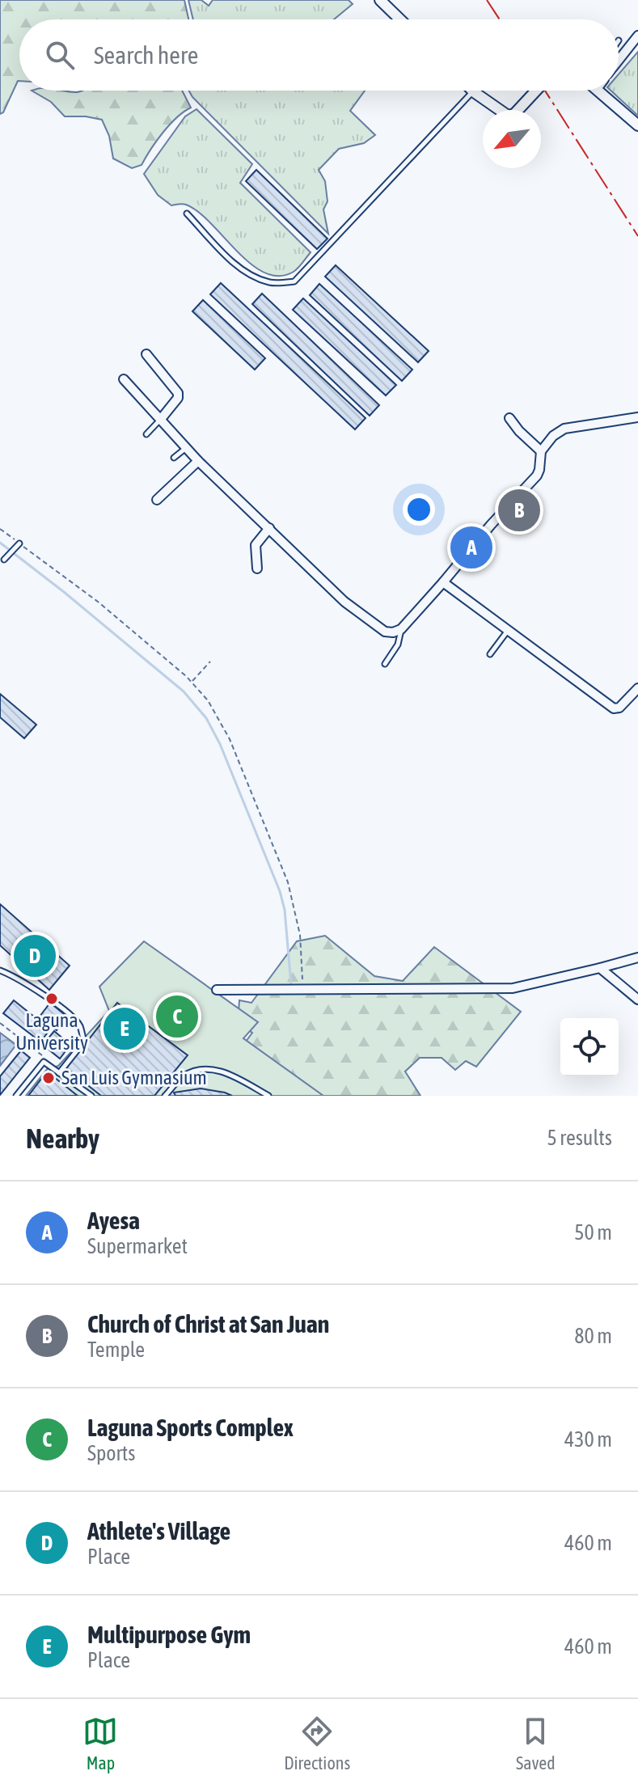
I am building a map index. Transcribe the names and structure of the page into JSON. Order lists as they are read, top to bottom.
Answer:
{
  "places": ["Laguna University", "San Luis Gymnasium"],
  "north": "bottom left",
  "page": {
    "search": "Search here",
    "pins": [
      "B",
      "A",
      "D",
      "C",
      "E"
    ],
    "heading": ["Nearby", "5 results"],
    "list": [
      {
        "mark": "A",
        "name": "Ayesa",
        "note": "Supermarket",
        "value": "50 m"
      },
      {
        "mark": "B",
        "name": "Church of Christ at San Juan",
        "note": "Temple",
        "value": "80 m"
      },
      {
        "mark": "C",
        "name": "Laguna Sports Complex",
        "note": "Sports",
        "value": "430 m"
      },
      {
        "mark": "D",
        "name": "Athlete's Village",
        "note": "Place",
        "value": "460 m"
      },
      {
        "mark": "E",
        "name": "Multipurpose Gym",
        "note": "Place",
        "value": "460 m"
      }
    ],
    "nav": ["Map", "Directions", "Saved"]
  }
}
